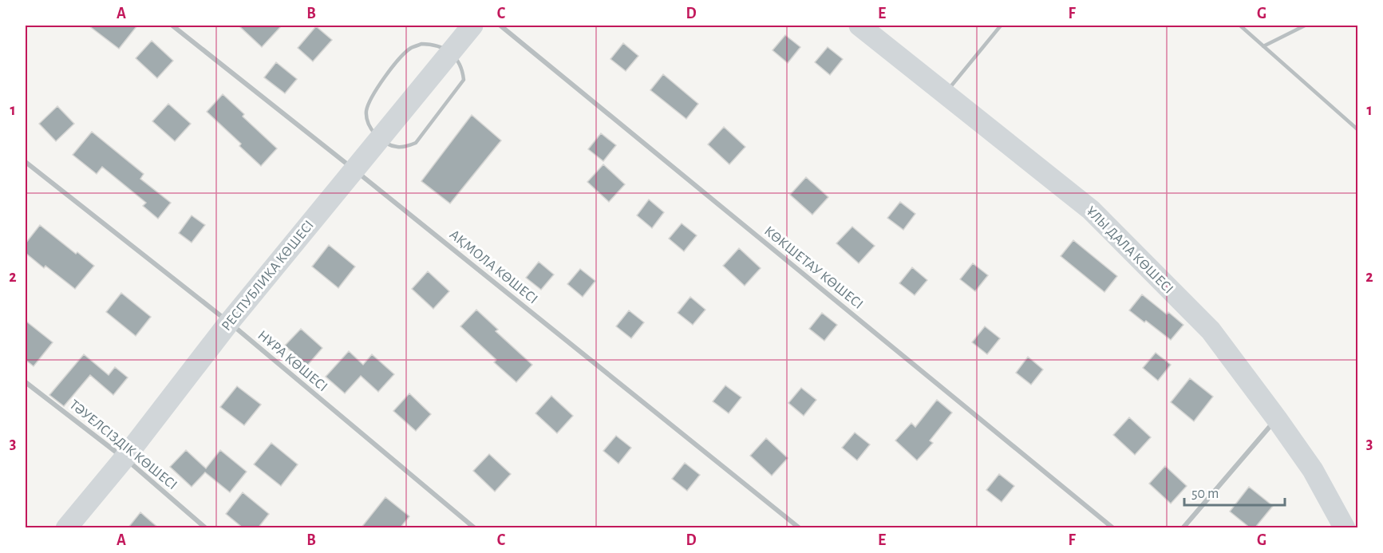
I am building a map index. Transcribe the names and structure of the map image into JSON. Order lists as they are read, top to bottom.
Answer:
{
  "streets": {
    "street": [
      "ҰЛЫ ДАЛА КӨШЕСІ",
      "АҚМОЛА КӨШЕСІ",
      "КӨКШЕТАУ КӨШЕСІ",
      "РЕСПУБЛИКА КӨШЕСІ",
      "НҰРА КӨШЕСІ",
      "ТӘУЕЛСІЗДІК КӨШЕСІ"
    ]
  },
  "crossings": [
    ["АҚМОЛА КӨШЕСІ", "РЕСПУБЛИКА КӨШЕСІ"],
    ["РЕСПУБЛИКА КӨШЕСІ", "НҰРА КӨШЕСІ"],
    ["РЕСПУБЛИКА КӨШЕСІ", "ТӘУЕЛСІЗДІК КӨШЕСІ"]
  ],
  "scale_bar": "50 m",
  "grid": {
    "columns": [
      "A",
      "B",
      "C",
      "D",
      "E",
      "F",
      "G"
    ],
    "rows": ["1", "2", "3"]
  }
}
